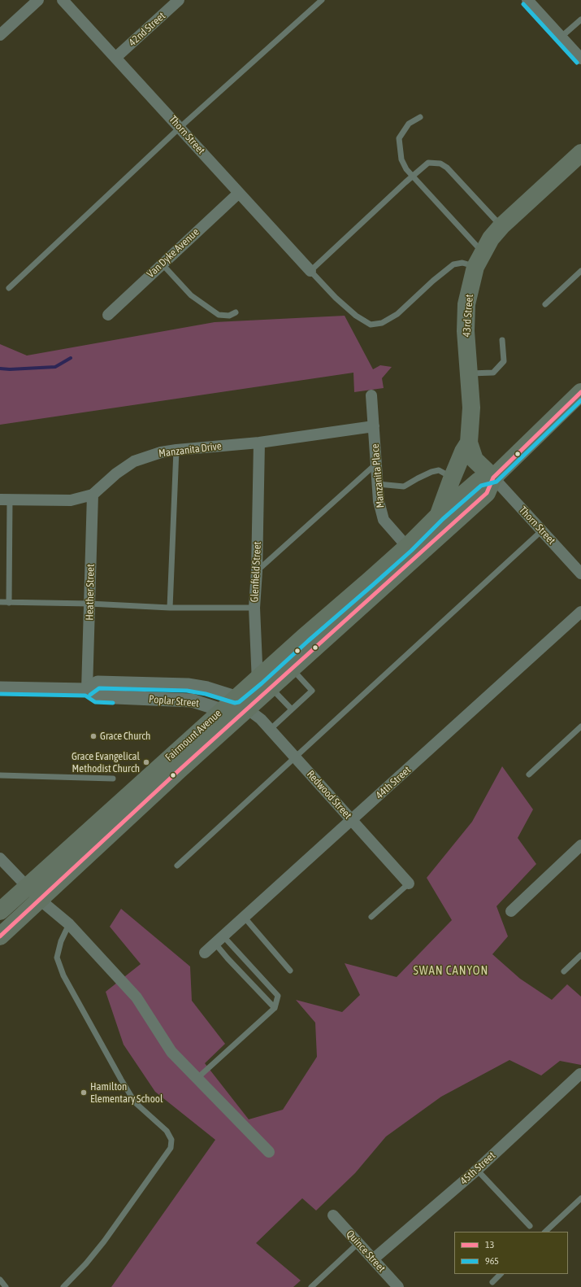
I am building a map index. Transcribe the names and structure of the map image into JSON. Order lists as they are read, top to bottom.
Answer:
{
  "streets": {
    "main road": ["43rd Street", "Fairmount Avenue"],
    "street": [
      "42nd Street",
      "Thorn Street",
      "Van Dyke Avenue",
      "Manzanita Drive",
      "Manzanita Place",
      "Glenfield Street",
      "Heather Street",
      "Poplar Street",
      "44th Street",
      "Redwood Street",
      "45th Street",
      "Quince Street"
    ]
  },
  "crossings": [
    ["42nd Street", "Thorn Street"],
    ["Thorn Street", "Van Dyke Avenue"],
    ["Thorn Street", "Fairmount Avenue"],
    ["43rd Street", "Fairmount Avenue"],
    ["Manzanita Drive", "Manzanita Place"],
    ["Manzanita Drive", "Glenfield Street"],
    ["Manzanita Drive", "Heather Street"],
    ["Manzanita Place", "Fairmount Avenue"],
    ["Glenfield Street", "Fairmount Avenue"],
    ["Heather Street", "Poplar Street"],
    ["Poplar Street", "Fairmount Avenue"],
    ["Poplar Street", "Redwood Street"],
    ["Fairmount Avenue", "Redwood Street"],
    ["44th Street", "Redwood Street"],
    ["45th Street", "Quince Street"]
  ],
  "districts": ["SWAN CANYON"],
  "places": ["Grace Church", "Grace Evangelical Methodist Church", "Hamilton Elementary School"],
  "lines": ["transit line 965", "transit line 13"],
  "legend": ["13", "965"]
}
